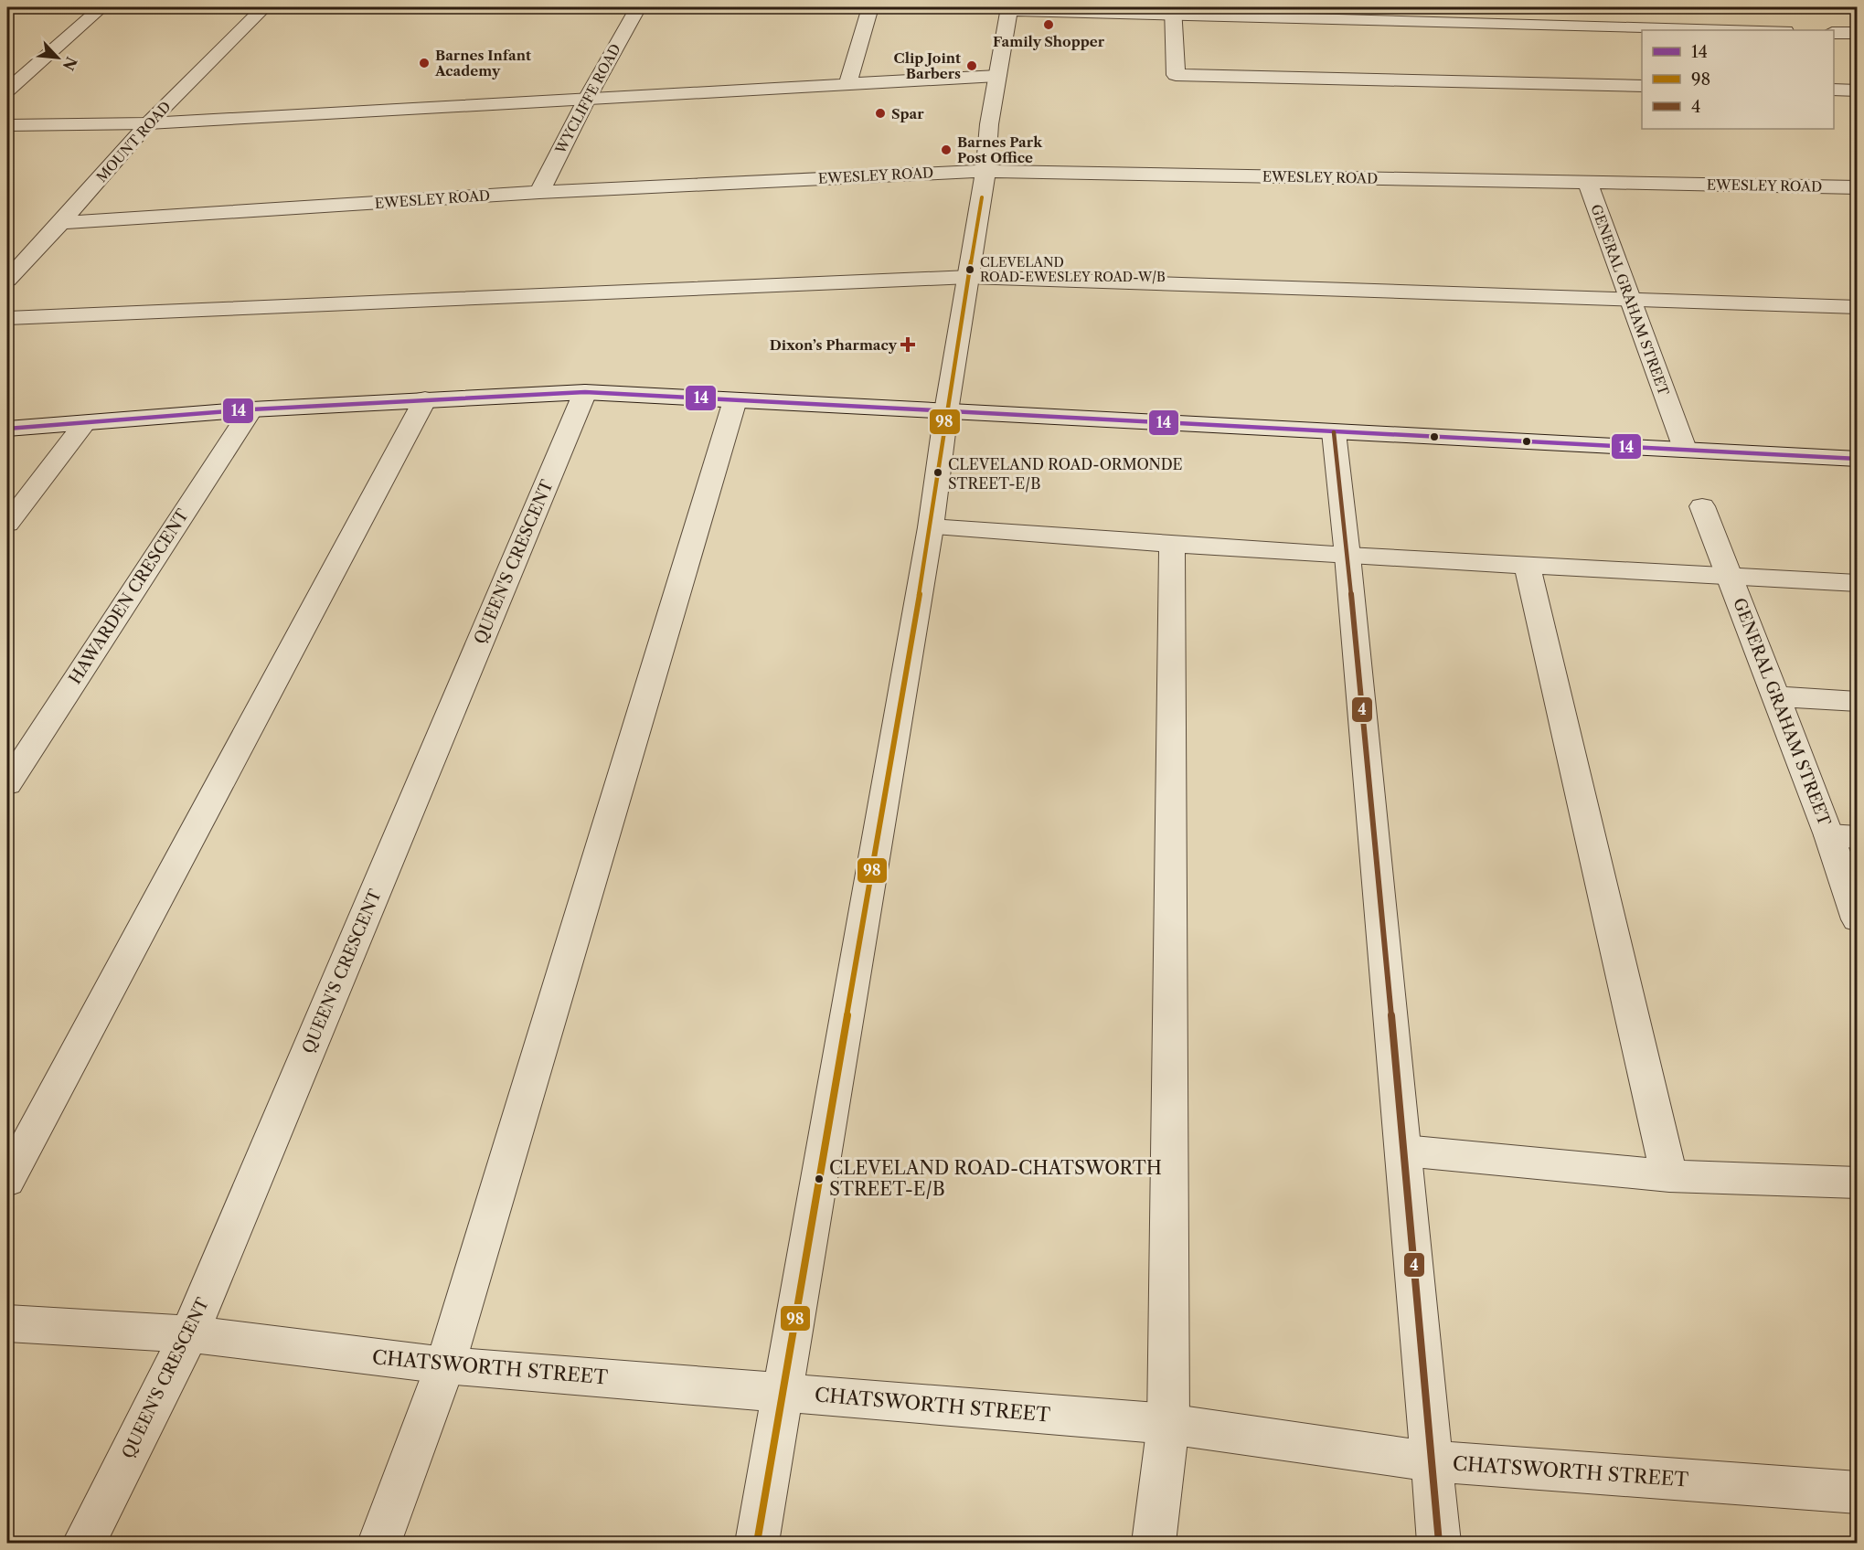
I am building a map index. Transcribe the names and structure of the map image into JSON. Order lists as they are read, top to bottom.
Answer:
{
  "streets": {
    "street": [
      "WYCLIFFE ROAD",
      "MOUNT ROAD",
      "EWESLEY ROAD",
      "GENERAL GRAHAM STREET",
      "QUEEN'S CRESCENT",
      "HAWARDEN CRESCENT",
      "CHATSWORTH STREET"
    ]
  },
  "crossings": [
    ["WYCLIFFE ROAD", "EWESLEY ROAD"],
    ["MOUNT ROAD", "EWESLEY ROAD"],
    ["EWESLEY ROAD", "GENERAL GRAHAM STREET"],
    ["QUEEN'S CRESCENT", "CHATSWORTH STREET"]
  ],
  "places": {
    "other": [
      "Family Shopper",
      "Barnes Infant Academy",
      "Clip Joint Barbers",
      "Spar",
      "Barnes Park Post Office",
      "CLEVELAND ROAD-EWESLEY ROAD-W/B",
      "CLEVELAND ROAD-ORMONDE STREET-E/B",
      "CLEVELAND ROAD-CHATSWORTH STREET-E/B"
    ],
    "health": ["Dixon’s Pharmacy"]
  },
  "lines": ["transit line 98", "transit line 14", "transit line 4"],
  "legend": ["14", "98", "4"],
  "north": "bottom right"
}
